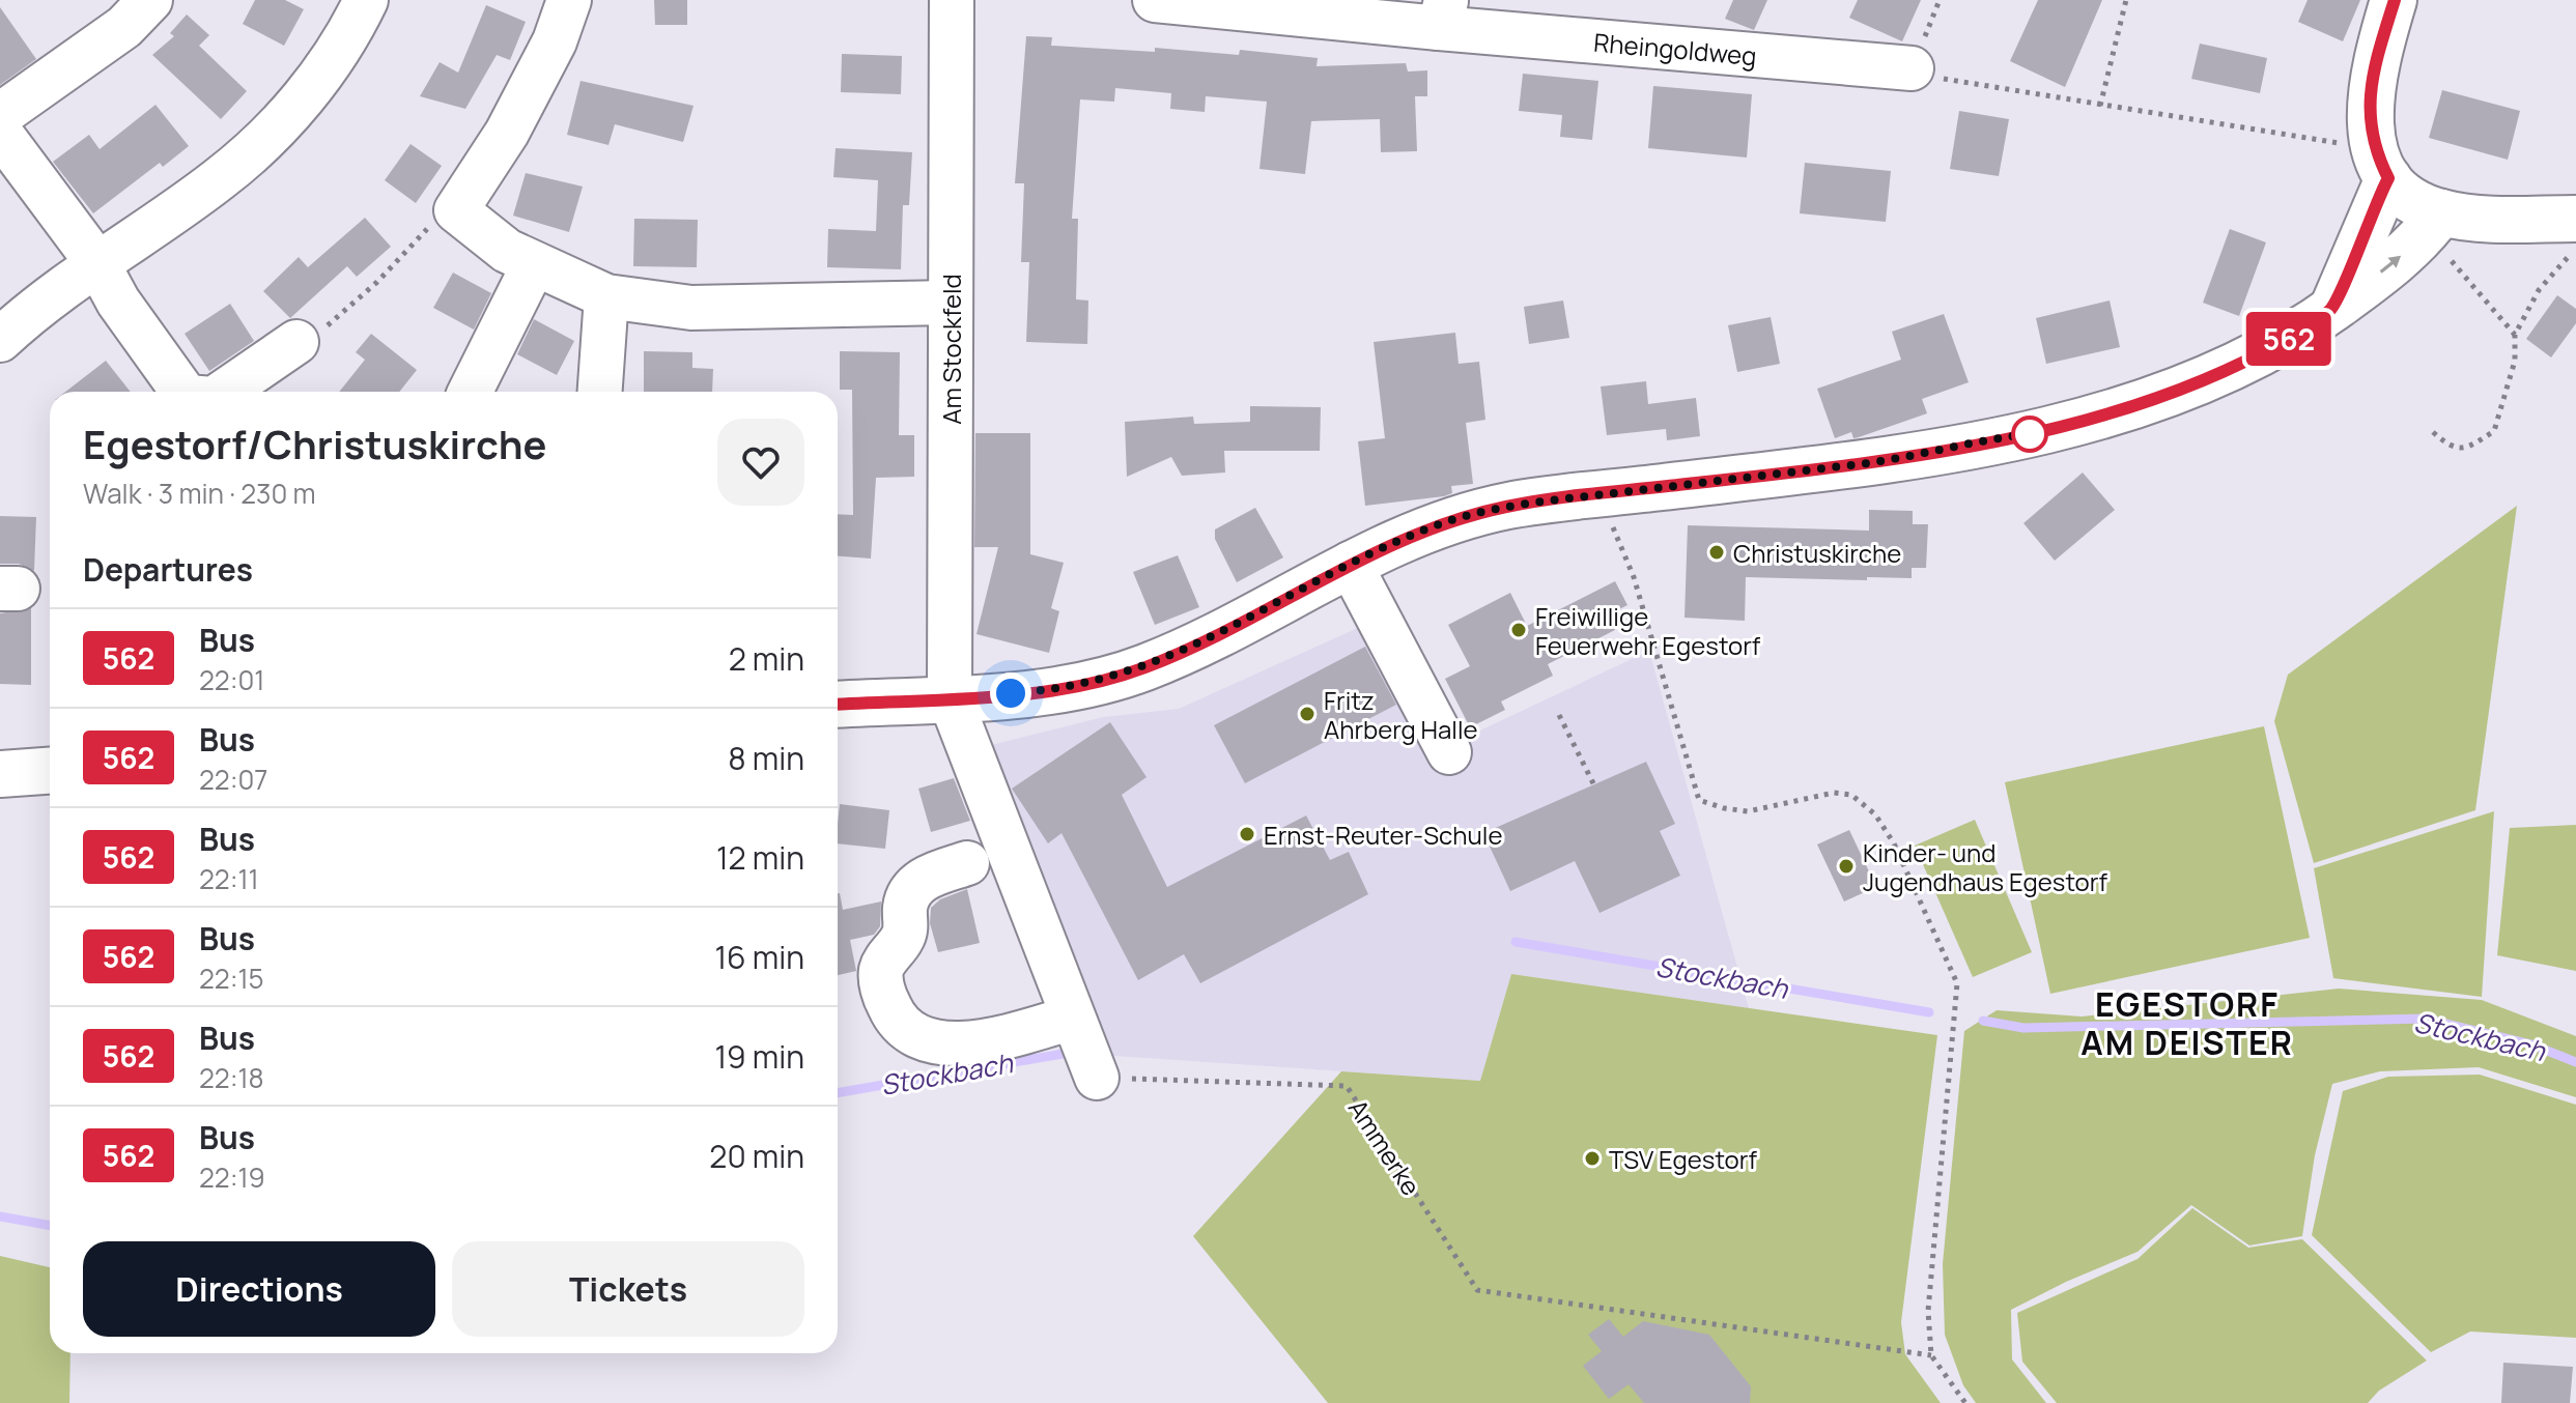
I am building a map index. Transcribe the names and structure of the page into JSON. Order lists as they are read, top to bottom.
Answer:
{
  "streets": {
    "street": ["Rheingoldweg", "Am Stockfeld"],
    "path": ["Ammerke"]
  },
  "districts": ["EGESTORF AM DEISTER"],
  "water": ["Stockbach"],
  "places": [
    "Christuskirche",
    "Freiwillige Feuerwehr Egestorf",
    "Fritz Ahrberg Halle",
    "Ernst-Reuter-Schule",
    "Kinder- und Jugendhaus Egestorf",
    "TSV Egestorf"
  ],
  "lines": ["bus line 562"],
  "page": {
    "on_map": "562",
    "heading": [
      ["Egestorf/Christuskirche", "Walk · 3 min · 230 m"],
      "Departures"
    ],
    "list": [
      {
        "mark": "562",
        "name": "Bus",
        "note": "22:01",
        "value": "2 min"
      },
      {
        "mark": "562",
        "name": "Bus",
        "note": "22:07",
        "value": "8 min"
      },
      {
        "mark": "562",
        "name": "Bus",
        "note": "22:11",
        "value": "12 min"
      },
      {
        "mark": "562",
        "name": "Bus",
        "note": "22:15",
        "value": "16 min"
      },
      {
        "mark": "562",
        "name": "Bus",
        "note": "22:18",
        "value": "19 min"
      },
      {
        "mark": "562",
        "name": "Bus",
        "note": "22:19",
        "value": "20 min"
      }
    ],
    "buttons": ["Directions", "Tickets"]
  }
}
